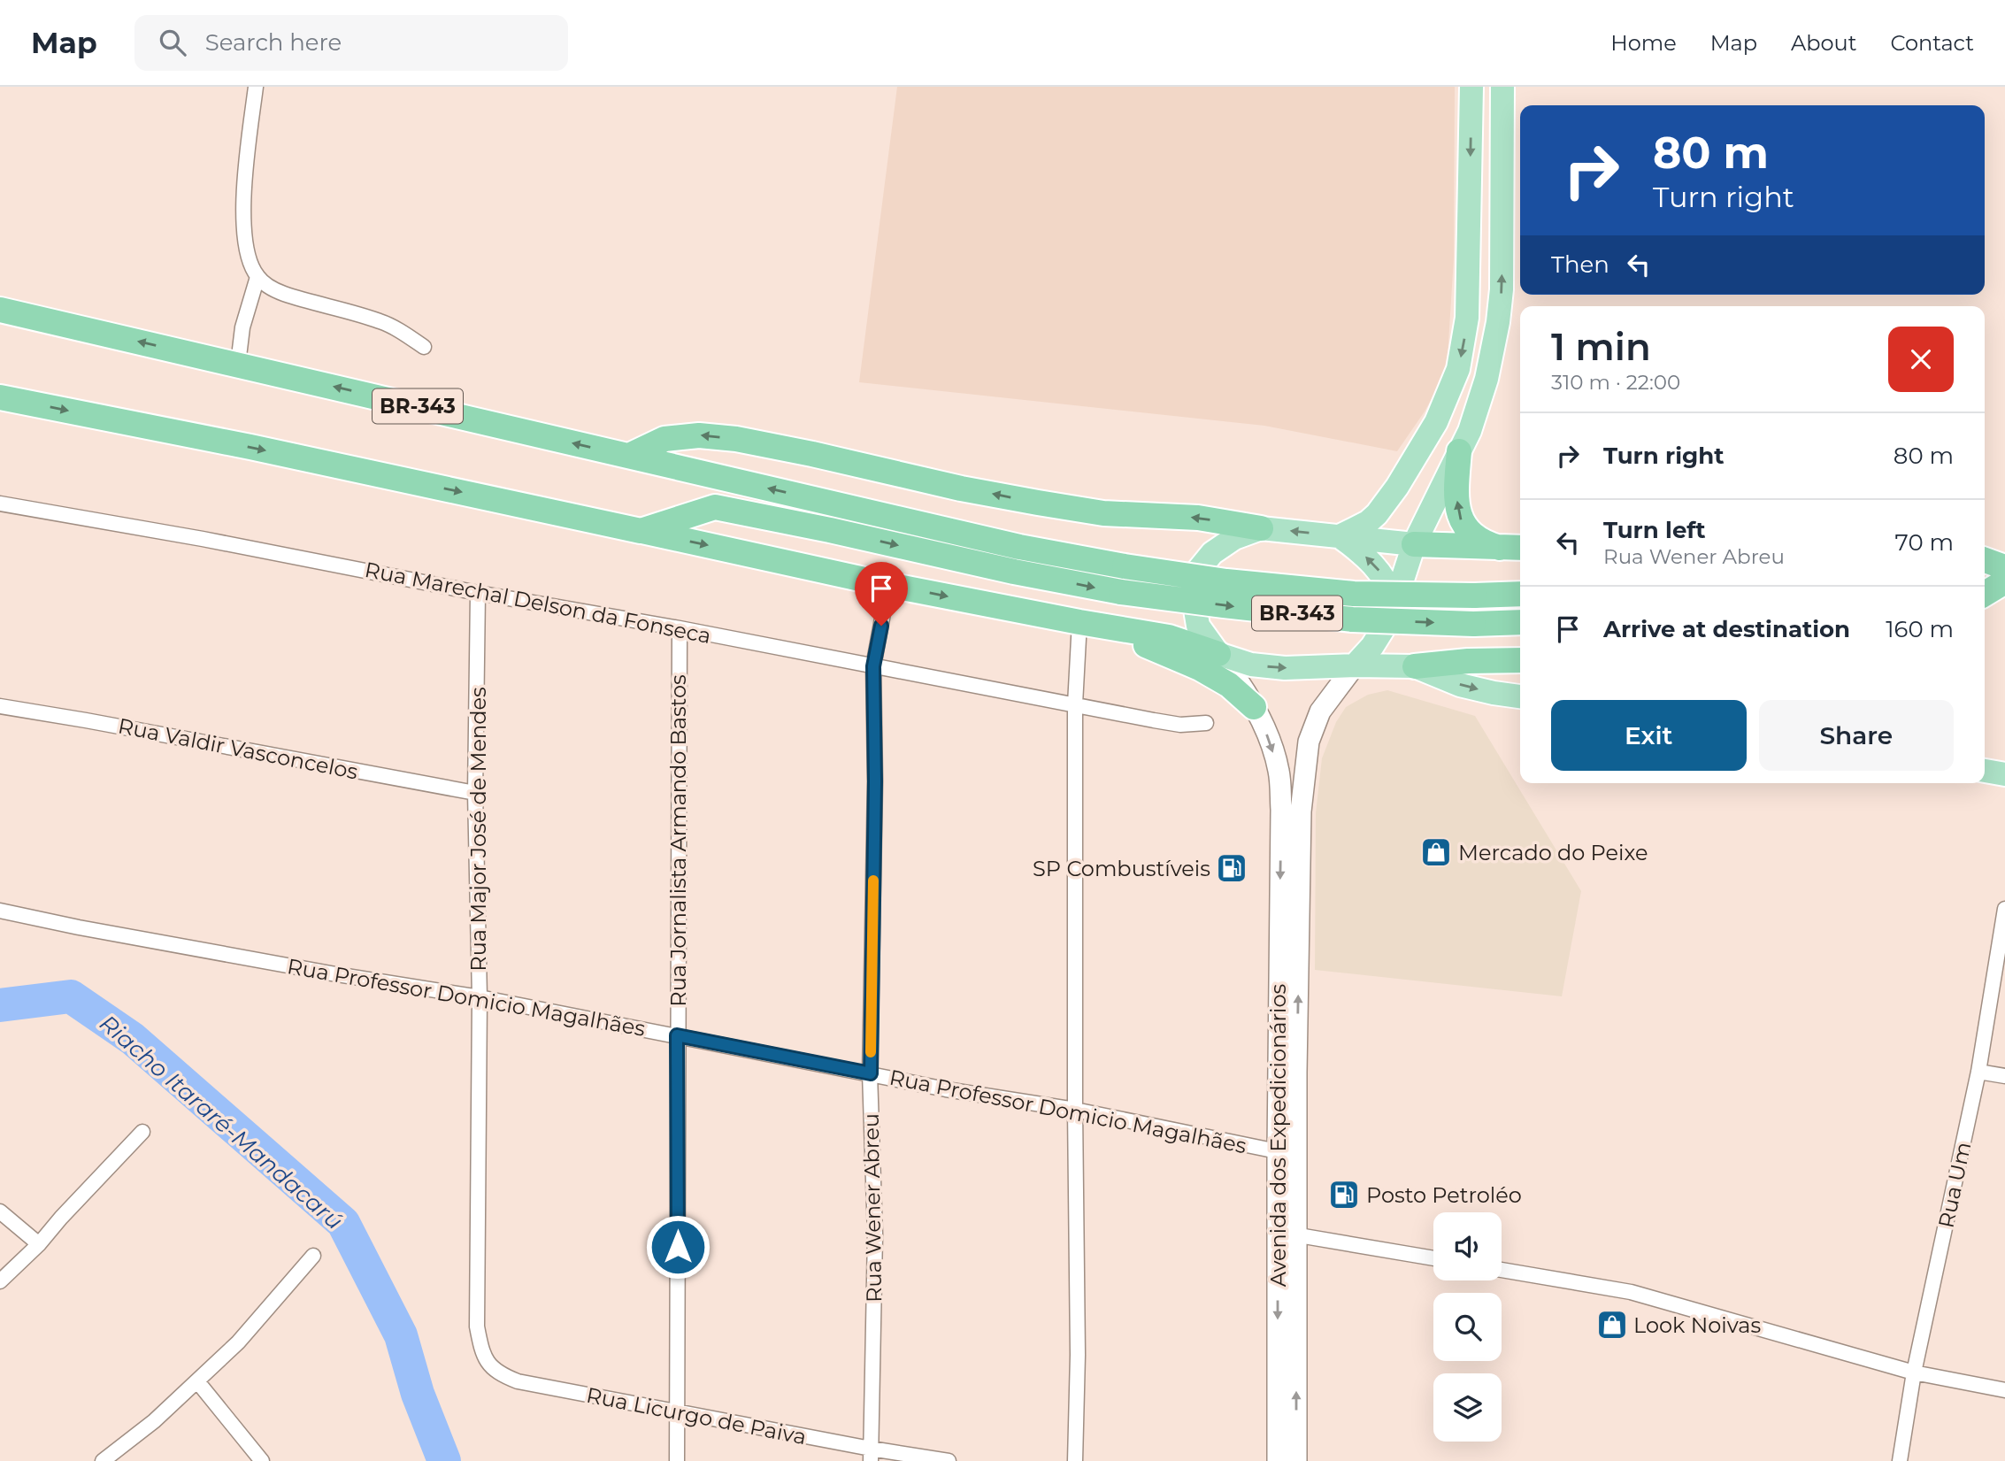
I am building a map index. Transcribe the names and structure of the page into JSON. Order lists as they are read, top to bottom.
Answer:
{
  "streets": {
    "highway": ["BR-343"],
    "main road": ["Avenida dos Expedicionários"],
    "street": [
      "Rua Marechal Delson da Fonseca",
      "Rua Valdir Vasconcelos",
      "Rua Major José de Mendes",
      "Rua Jornalista Armando Bastos",
      "Rua Professor Domicio Magalhães",
      "Rua Um",
      "Rua Wener Abreu",
      "Rua Licurgo de Paiva"
    ]
  },
  "crossings": [
    ["Rua Marechal Delson da Fonseca", "Rua Major José de Mendes"],
    ["Rua Marechal Delson da Fonseca", "Rua Jornalista Armando Bastos"],
    ["Rua Marechal Delson da Fonseca", "Rua Wener Abreu"],
    ["Rua Valdir Vasconcelos", "Rua Major José de Mendes"],
    ["Rua Major José de Mendes", "Rua Professor Domicio Magalhães"],
    ["Rua Major José de Mendes", "Rua Licurgo de Paiva"],
    ["Rua Jornalista Armando Bastos", "Rua Professor Domicio Magalhães"],
    ["Rua Jornalista Armando Bastos", "Rua Licurgo de Paiva"],
    ["Rua Professor Domicio Magalhães", "Avenida dos Expedicionários"],
    ["Rua Professor Domicio Magalhães", "Rua Wener Abreu"],
    ["Rua Wener Abreu", "Rua Licurgo de Paiva"]
  ],
  "water": ["Riacho Itararé-Mandacarú"],
  "places": {
    "shop": ["Mercado do Peixe", "Look Noivas"],
    "fuel station": ["SP Combustíveis", "Posto Petroléo"]
  },
  "page": {
    "header": "Map",
    "search": "Search here",
    "nav": [
      "Home",
      "Map",
      "About",
      "Contact"
    ],
    "turn": ["80 m", "Turn right"],
    "then": "Then",
    "heading": ["1 min", "310 m · 22:00"],
    "list": [
      {
        "name": "Turn right",
        "value": "80 m"
      },
      {
        "name": "Turn left",
        "note": "Rua Wener Abreu",
        "value": "70 m"
      },
      {
        "name": "Arrive at destination",
        "value": "160 m"
      }
    ],
    "buttons": ["Exit", "Share"]
  }
}
